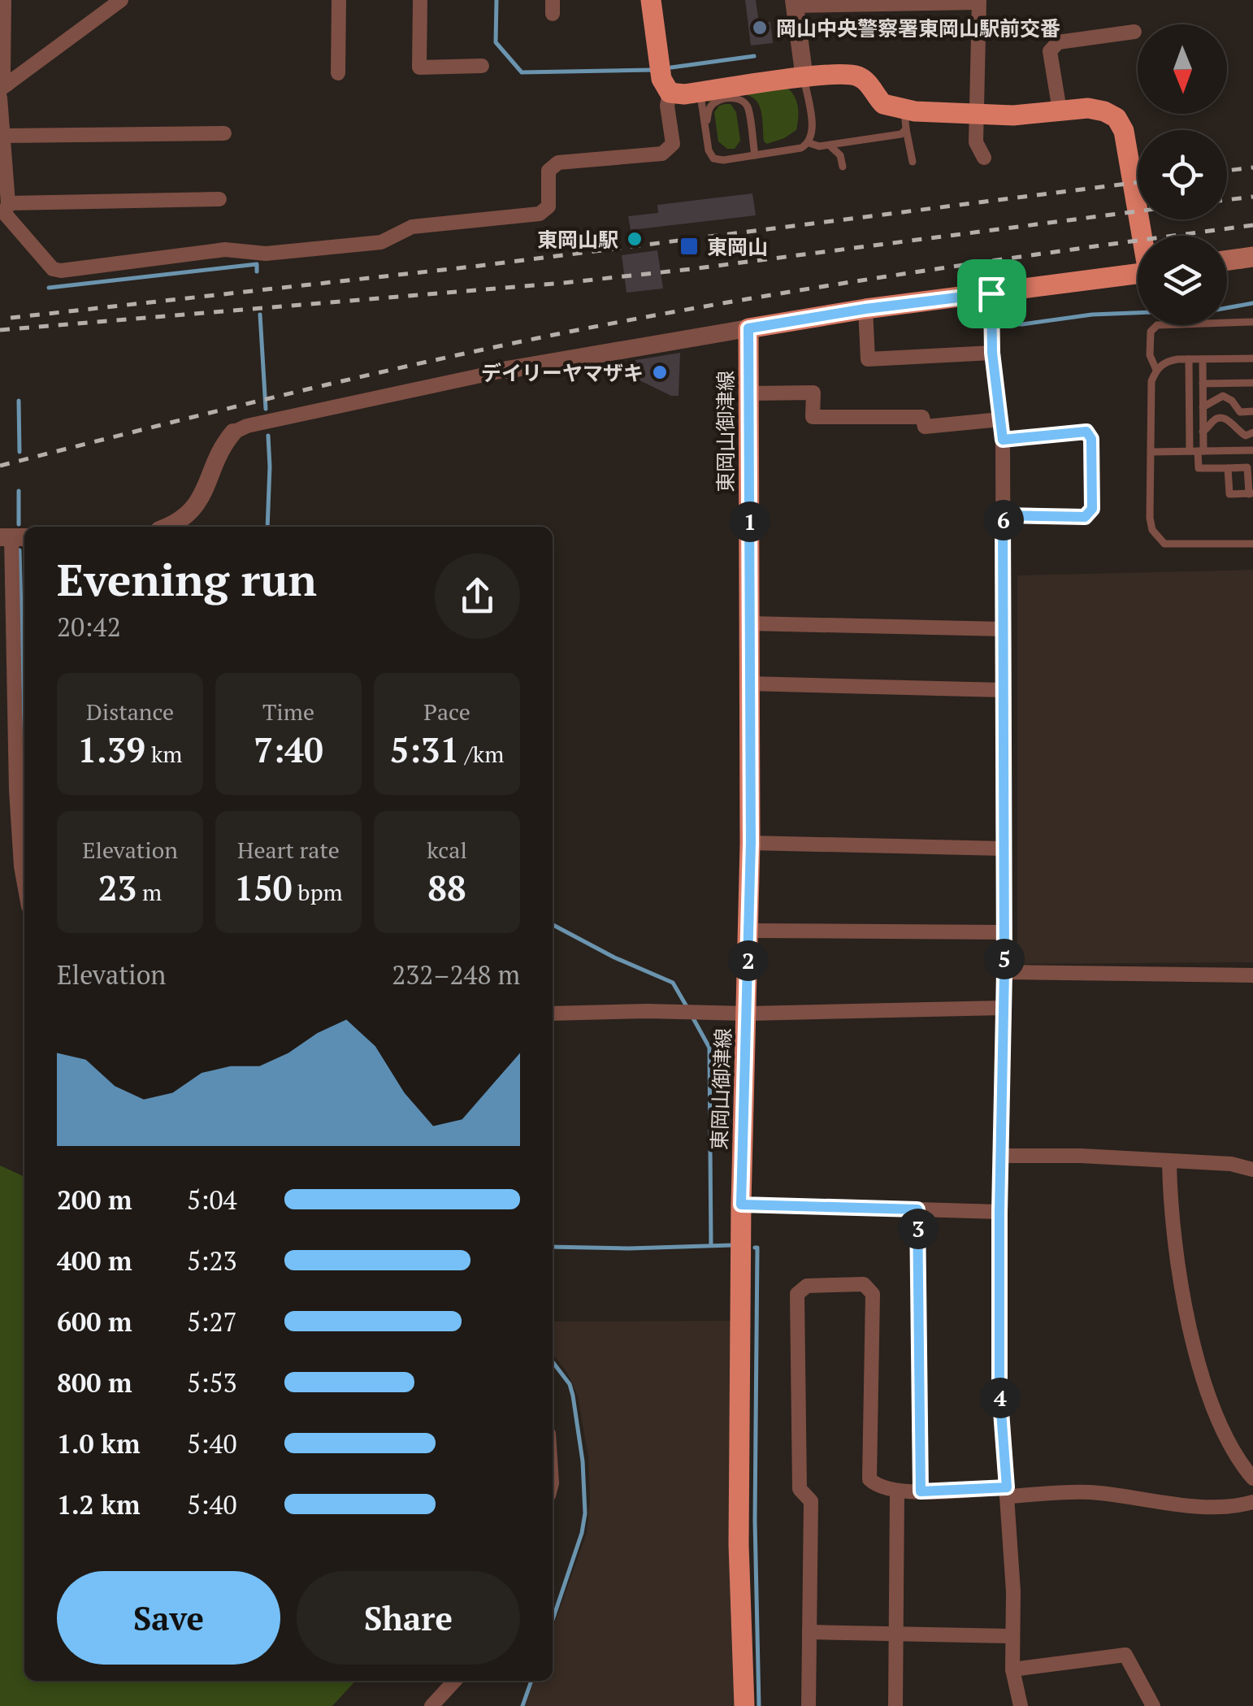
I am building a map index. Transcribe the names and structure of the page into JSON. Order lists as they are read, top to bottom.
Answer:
{
  "streets": {
    "main road": ["東岡山御津線"]
  },
  "places": {
    "other": ["岡山中央警察署東岡山駅前交番", "東岡山駅", "デイリーヤマザキ"],
    "transit": ["東岡山"]
  },
  "north": "bottom",
  "page": {
    "pins": [
      "6",
      "1",
      "5",
      "2",
      "3",
      "4"
    ],
    "heading": ["Evening run", "20:42"],
    "stats": [
      ["Distance", "1.39 km"],
      ["Time", "7:40"],
      ["Pace", "5:31 /km"],
      ["Elevation", "23 m"],
      ["Heart rate", "150 bpm"],
      ["kcal", "88"]
    ],
    "chart": ["Elevation", "232–248 m"],
    "list": [
      {
        "name": "200 m",
        "note": "5:04"
      },
      {
        "name": "400 m",
        "note": "5:23"
      },
      {
        "name": "600 m",
        "note": "5:27"
      },
      {
        "name": "800 m",
        "note": "5:53"
      },
      {
        "name": "1.0 km",
        "note": "5:40"
      },
      {
        "name": "1.2 km",
        "note": "5:40"
      }
    ],
    "buttons": ["Save", "Share"]
  }
}
